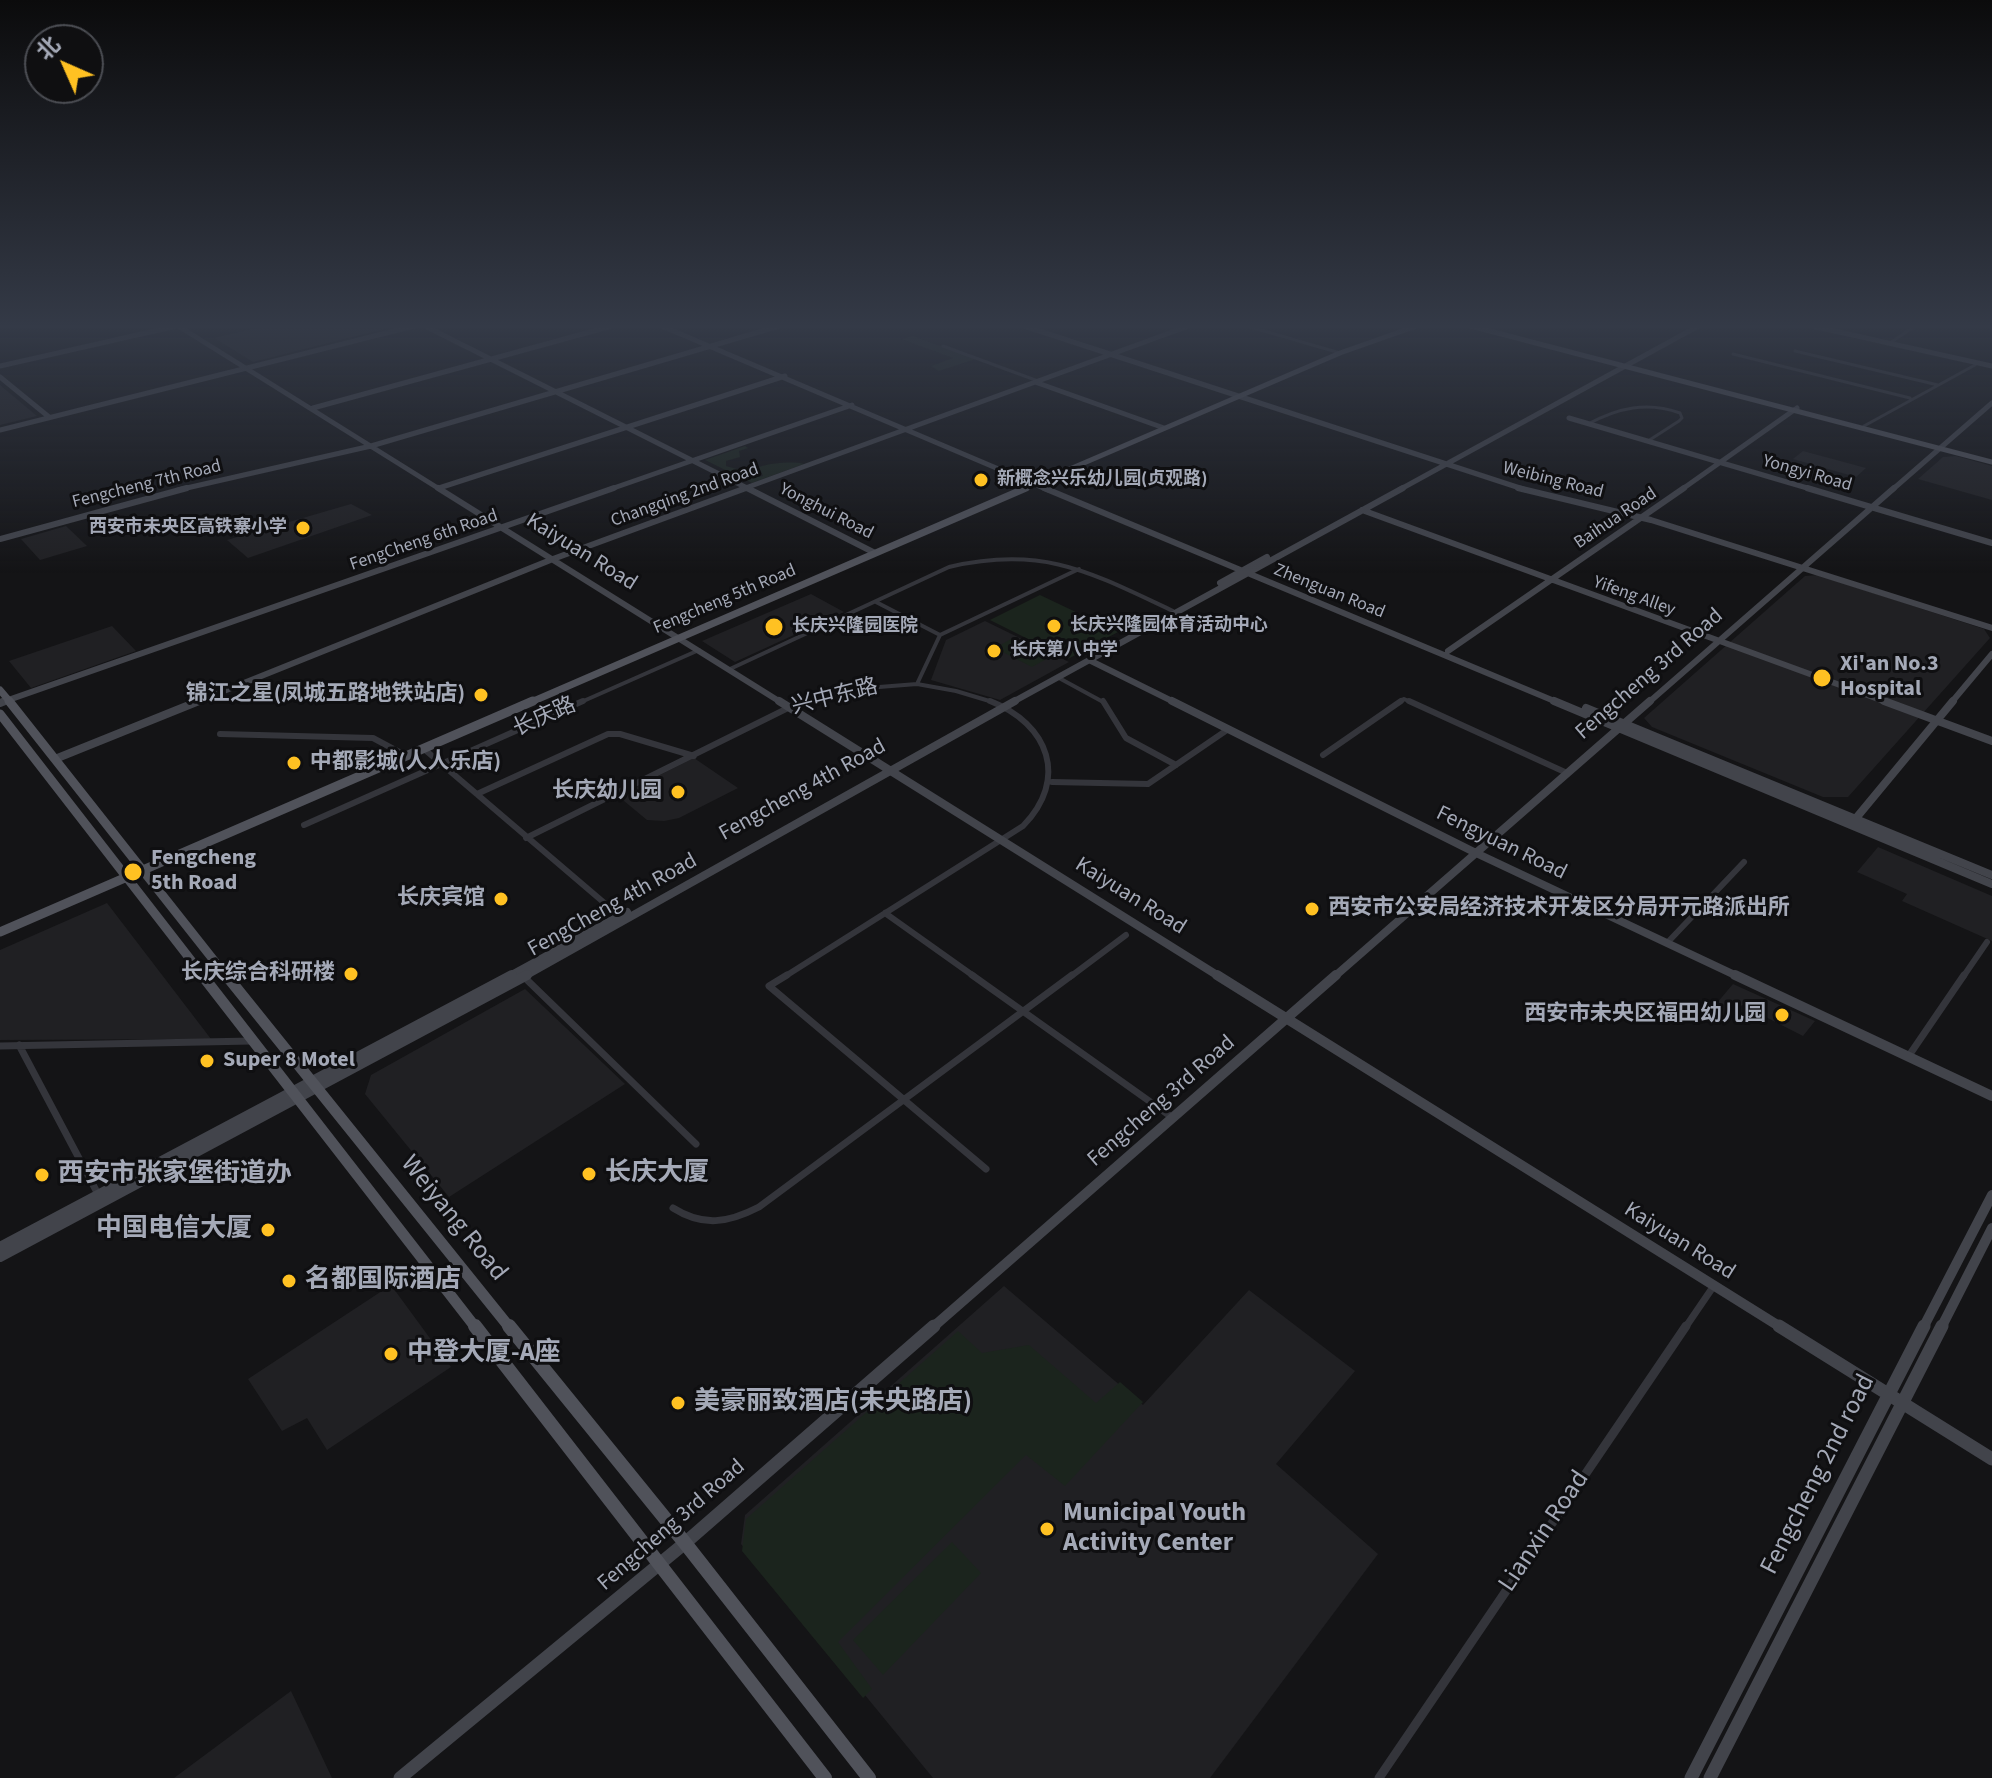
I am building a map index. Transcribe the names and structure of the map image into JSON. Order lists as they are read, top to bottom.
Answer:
{
  "streets": {
    "main road": ["Fengcheng 5th Road", "Weiyang Road"],
    "street": [
      "Yongyi Road",
      "Weibing Road",
      "Fengcheng 7th Road",
      "Changqing 2nd Road",
      "Yonghui Road",
      "Baihua Road",
      "FengCheng 6th Road",
      "Kaiyuan Road",
      "Zhenguan Road",
      "Yifeng Alley",
      "Fengcheng 3rd Road",
      "兴中东路",
      "长庆路",
      "Fengyuan Road",
      "FengCheng 4th Road",
      "Fengcheng 2nd road",
      "Lianxin Road"
    ]
  },
  "crossings": [
    ["Yongyi Road", "Baihua Road"],
    ["Yongyi Road", "Fengcheng 3rd Road"],
    ["Weibing Road", "Baihua Road"],
    ["Weibing Road", "Fengcheng 3rd Road"],
    ["Weibing Road", "FengCheng 4th Road"],
    ["Fengcheng 7th Road", "Kaiyuan Road"],
    ["Changqing 2nd Road", "Yonghui Road"],
    ["Changqing 2nd Road", "Kaiyuan Road"],
    ["Changqing 2nd Road", "Zhenguan Road"],
    ["Changqing 2nd Road", "Weiyang Road"],
    ["Yonghui Road", "FengCheng 6th Road"],
    ["Yonghui Road", "Fengcheng 5th Road"],
    ["Baihua Road", "Zhenguan Road"],
    ["Baihua Road", "Yifeng Alley"],
    ["FengCheng 6th Road", "Kaiyuan Road"],
    ["FengCheng 6th Road", "Weiyang Road"],
    ["Kaiyuan Road", "Fengcheng 5th Road"],
    ["Kaiyuan Road", "Fengcheng 3rd Road"],
    ["Kaiyuan Road", "兴中东路"],
    ["Kaiyuan Road", "长庆路"],
    ["Kaiyuan Road", "FengCheng 4th Road"],
    ["Kaiyuan Road", "Fengcheng 2nd road"],
    ["Kaiyuan Road", "Lianxin Road"],
    ["Zhenguan Road", "Fengcheng 5th Road"],
    ["Zhenguan Road", "Fengcheng 3rd Road"],
    ["Zhenguan Road", "FengCheng 4th Road"],
    ["Yifeng Alley", "Fengcheng 3rd Road"],
    ["Yifeng Alley", "FengCheng 4th Road"],
    ["Fengcheng 5th Road", "Weiyang Road"],
    ["Fengcheng 3rd Road", "Fengyuan Road"],
    ["Fengcheng 3rd Road", "Weiyang Road"],
    ["兴中东路", "FengCheng 4th Road"],
    ["Fengyuan Road", "FengCheng 4th Road"],
    ["FengCheng 4th Road", "Weiyang Road"]
  ],
  "places": [
    "新概念兴乐幼儿园(贞观路)",
    "西安市未央区高铁寨小学",
    "长庆兴隆园体育活动中心",
    "长庆兴隆园医院",
    "长庆第八中学",
    "Xi'an No.3 Hospital",
    "锦江之星(凤城五路地铁站店)",
    "中都影城(人人乐店)",
    "长庆幼儿园",
    "Fengcheng 5th Road",
    "长庆宾馆",
    "西安市公安局经济技术开发区分局开元路派出所",
    "长庆综合科研楼",
    "西安市未央区福田幼儿园",
    "Super 8 Motel",
    "长庆大厦",
    "西安市张家堡街道办",
    "中国电信大厦",
    "名都国际酒店",
    "中登大厦-A座",
    "美豪丽致酒店(未央路店)",
    "Municipal Youth Activity Center"
  ],
  "north": "top left"
}
